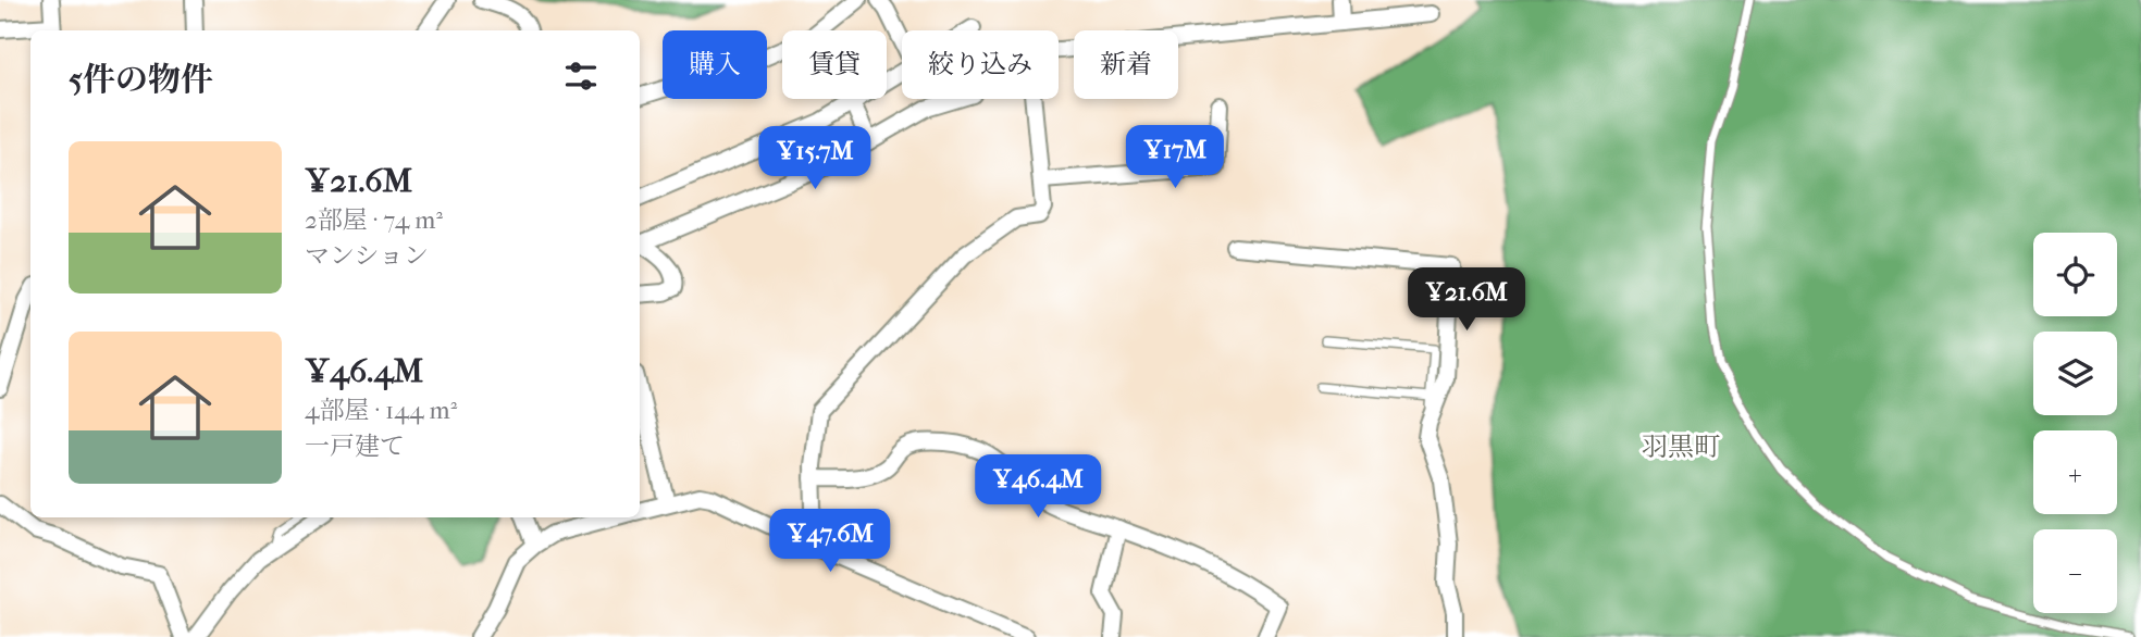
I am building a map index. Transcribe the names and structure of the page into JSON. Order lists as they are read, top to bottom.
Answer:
{
  "districts": ["羽黒町"],
  "page": {
    "chip": [
      "購入",
      "賃貸",
      "絞り込み",
      "新着"
    ],
    "heading": "5件の物件",
    "list": [
      {
        "name": "¥21.6M",
        "note": "2部屋 · 74 m² · マンション"
      },
      {
        "name": "¥46.4M",
        "note": "4部屋 · 144 m² · 一戸建て"
      }
    ],
    "price": [
      "¥17M",
      "¥15.7M",
      "¥21.6M",
      "¥46.4M",
      "¥47.6M"
    ],
    "map_buttons": ["+", "−"]
  }
}
